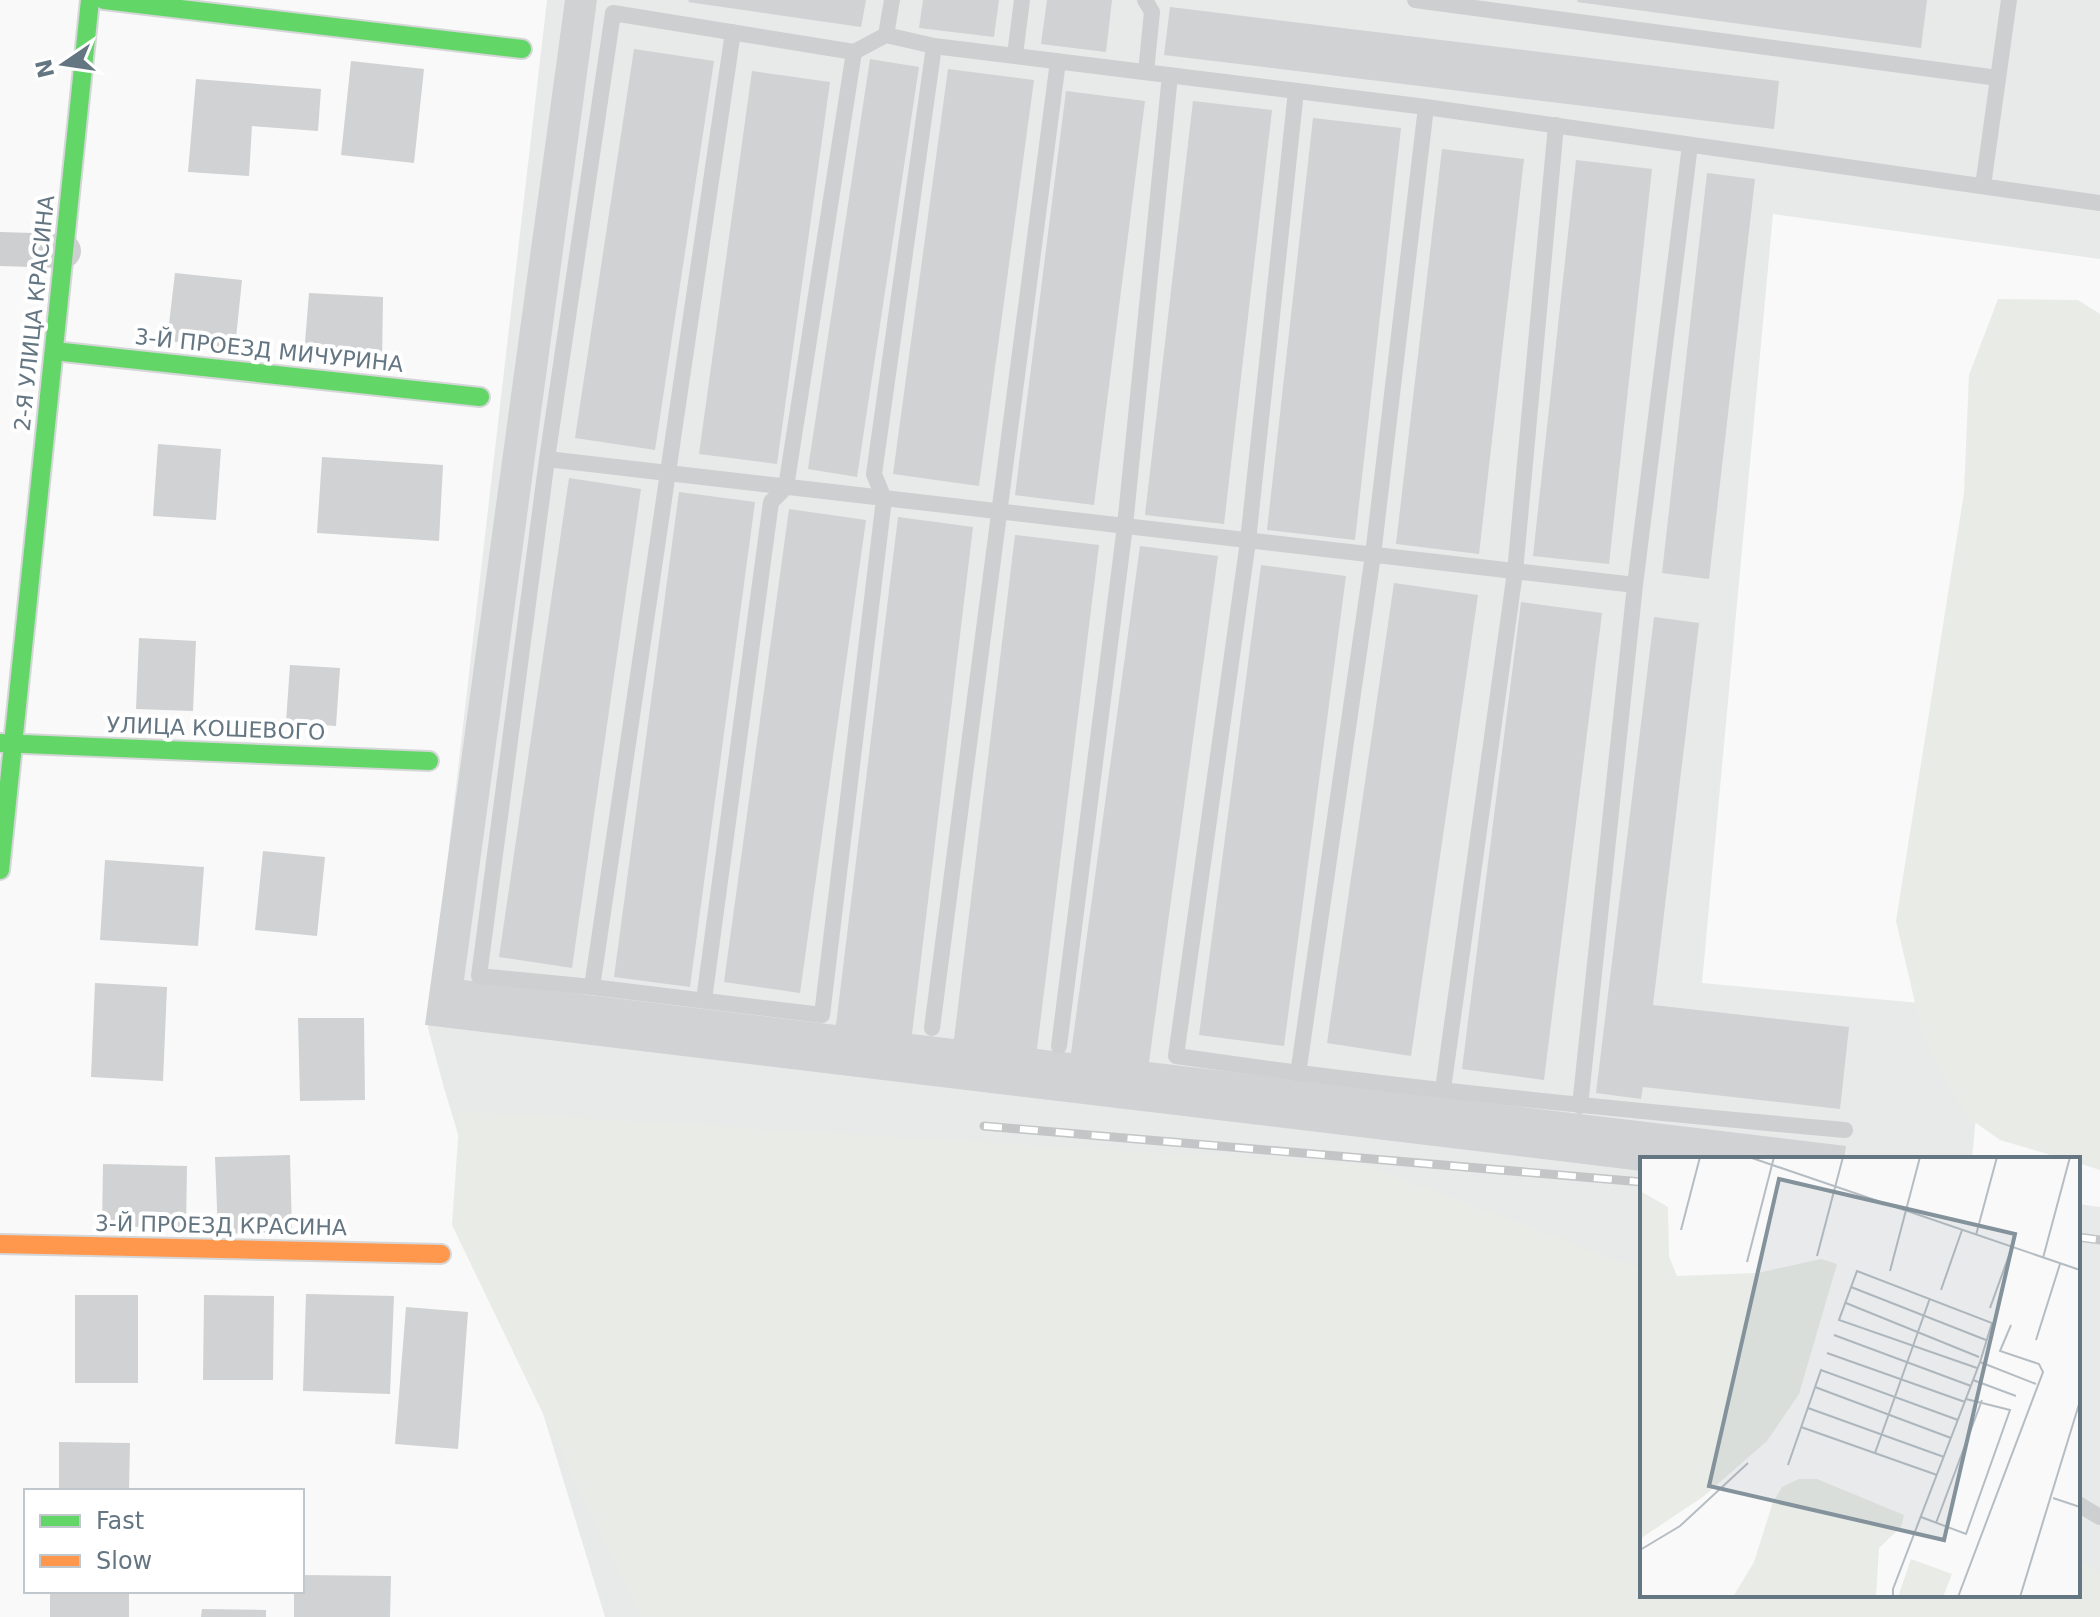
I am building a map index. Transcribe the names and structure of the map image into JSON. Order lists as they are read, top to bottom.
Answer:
{
  "streets": {
    "street": [
      "2-Я УЛИЦА КРАСИНА",
      "3-Й ПРОЕЗД МИЧУРИНА",
      "УЛИЦА КОШЕВОГО",
      "3-Й ПРОЕЗД КРАСИНА"
    ]
  },
  "crossings": [
    ["2-Я УЛИЦА КРАСИНА", "3-Й ПРОЕЗД МИЧУРИНА"],
    ["2-Я УЛИЦА КРАСИНА", "УЛИЦА КОШЕВОГО"]
  ],
  "legend": ["Fast", "Slow"],
  "north": "left"
}
